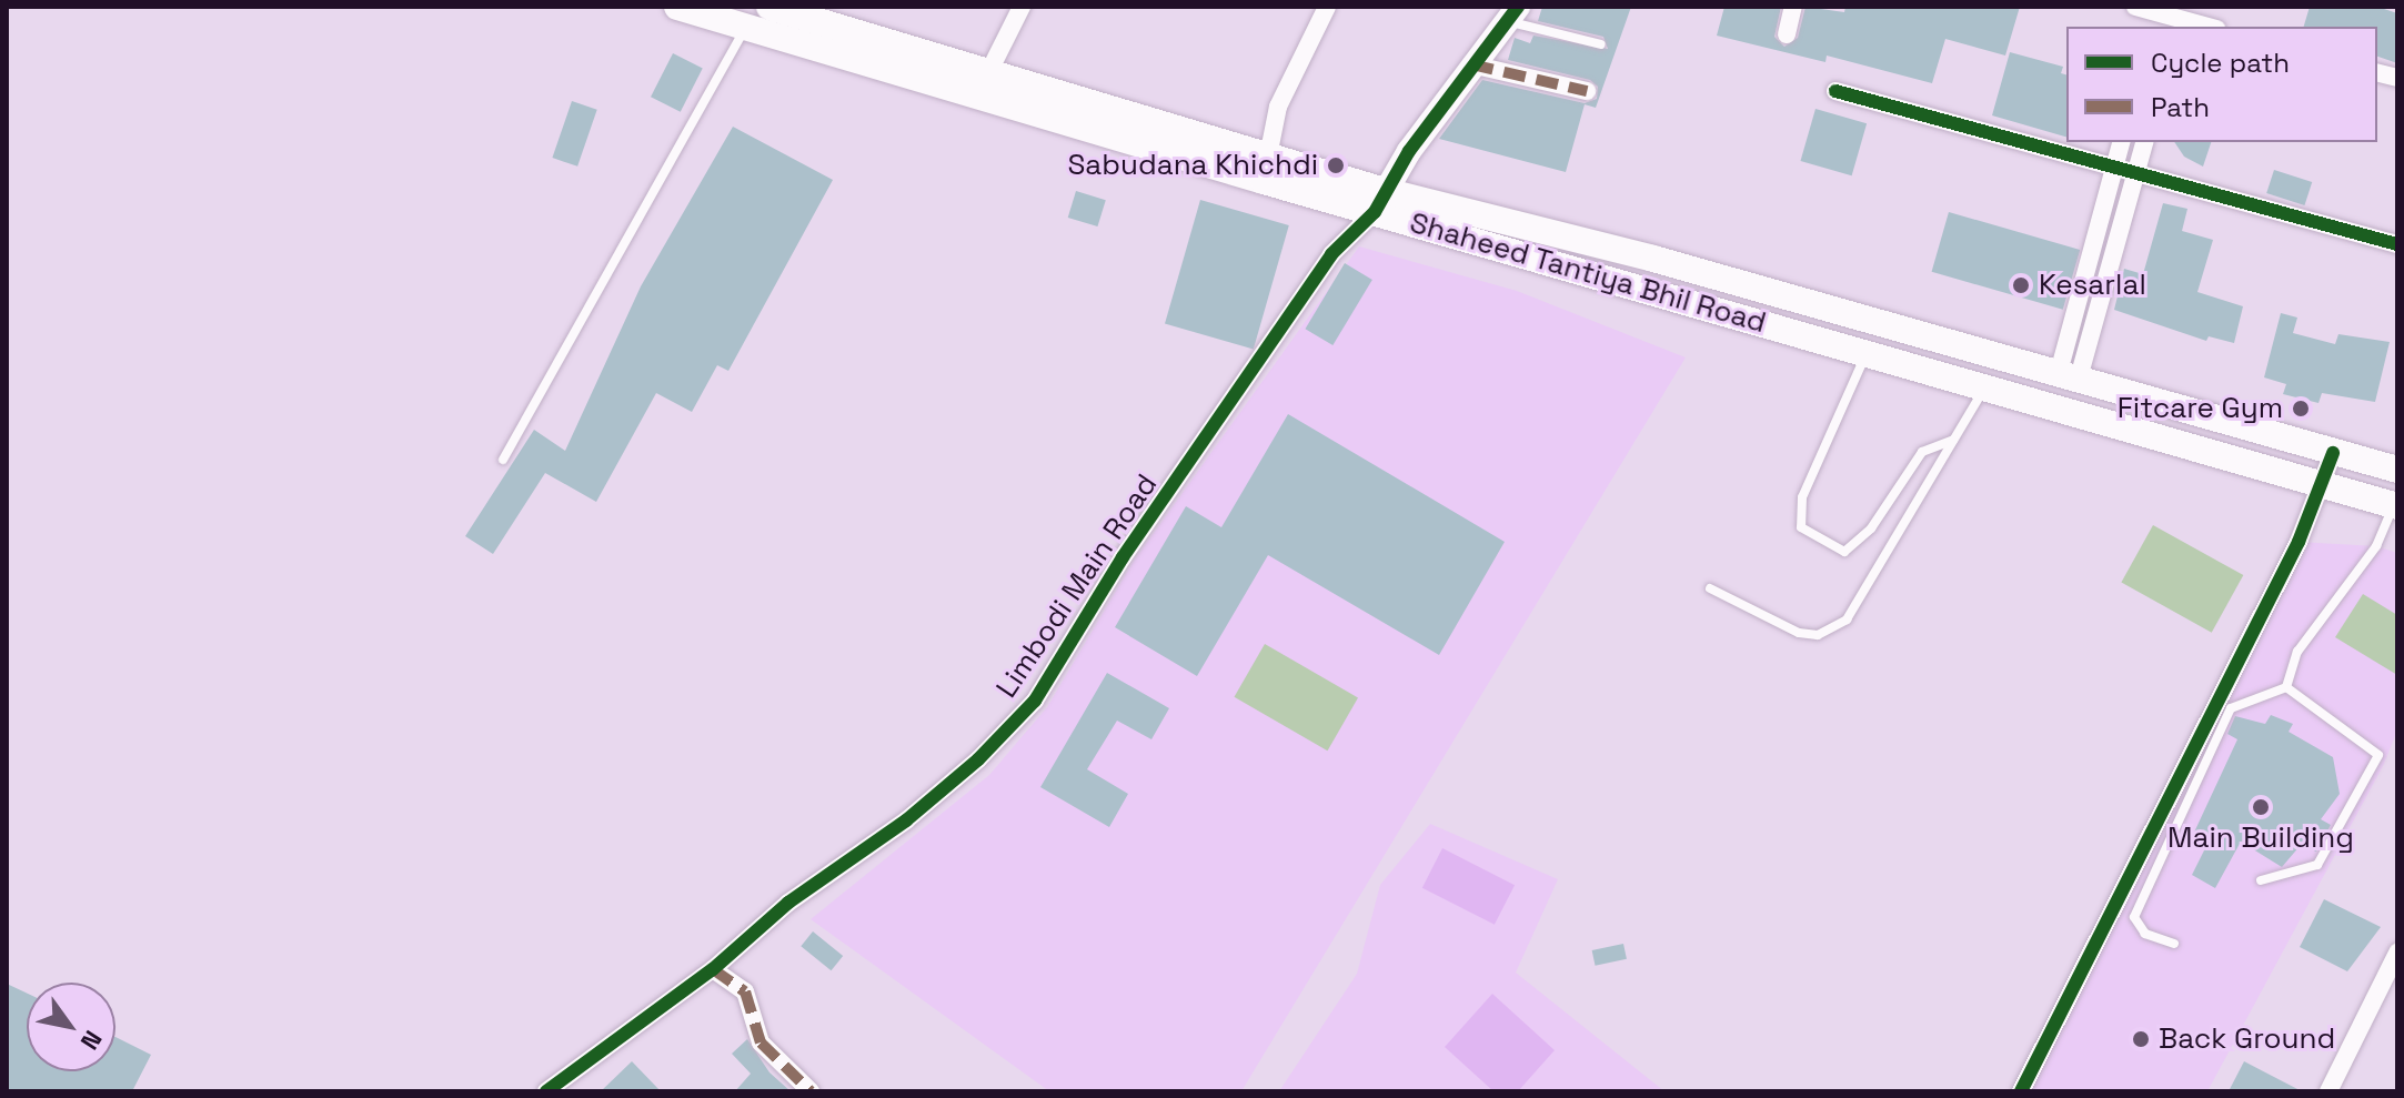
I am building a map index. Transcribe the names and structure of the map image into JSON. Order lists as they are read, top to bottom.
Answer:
{
  "streets": {
    "main road": ["Shaheed Tantiya Bhil Road"],
    "street": ["Limbodi Main Road"]
  },
  "crossings": [
    ["Shaheed Tantiya Bhil Road", "Limbodi Main Road"]
  ],
  "places": [
    "Sabudana Khichdi",
    "Kesarlal",
    "Fitcare Gym",
    "Main Building",
    "Back Ground"
  ],
  "legend": ["Cycle path", "Path"],
  "north": "bottom right"
}
